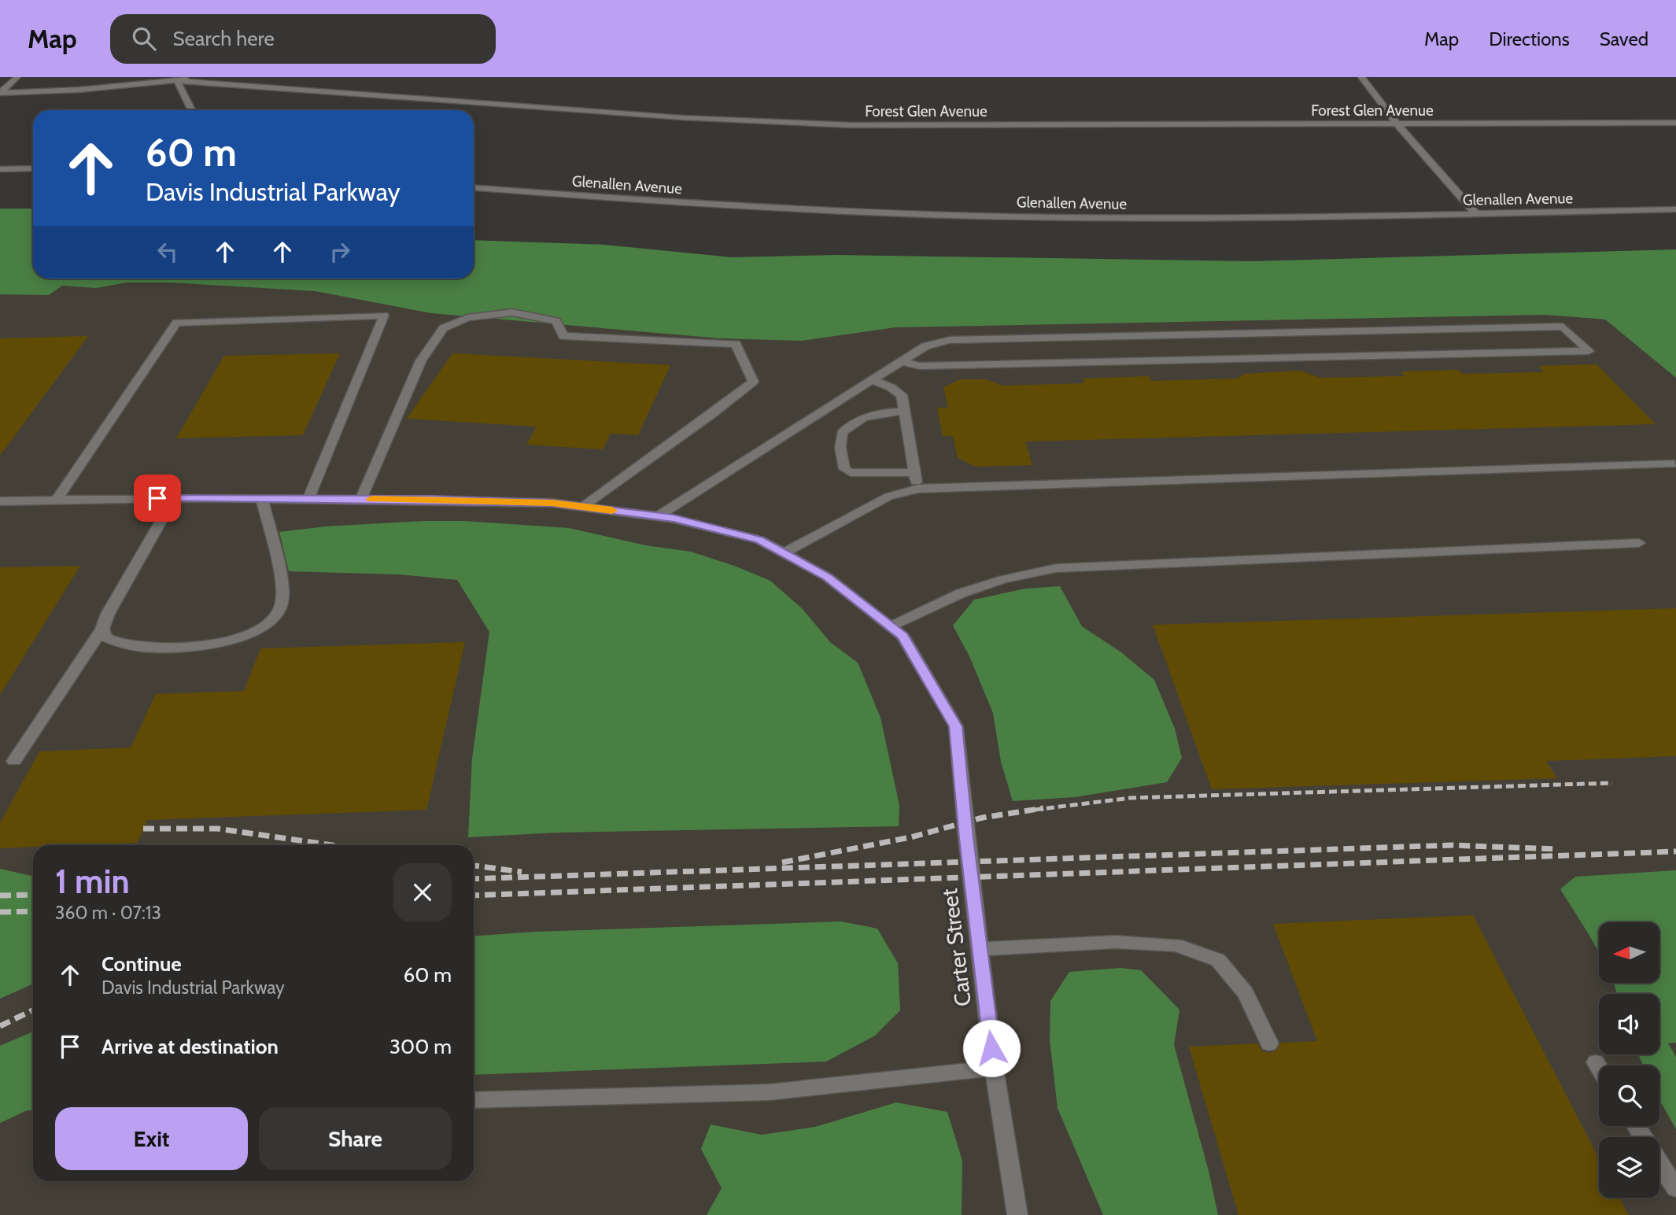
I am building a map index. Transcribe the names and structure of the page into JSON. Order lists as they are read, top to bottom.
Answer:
{
  "streets": {
    "street": ["Forest Glen Avenue", "Glenallen Avenue", "Carter Street"]
  },
  "north": "left",
  "page": {
    "header": "Map",
    "search": "Search here",
    "nav": ["Map", "Directions", "Saved"],
    "turn": ["60 m", "Davis Industrial Parkway"],
    "heading": ["1 min", "360 m · 07:13"],
    "list": [
      {
        "name": "Continue",
        "note": "Davis Industrial Parkway",
        "value": "60 m"
      },
      {
        "name": "Arrive at destination",
        "value": "300 m"
      }
    ],
    "buttons": ["Exit", "Share"]
  }
}
